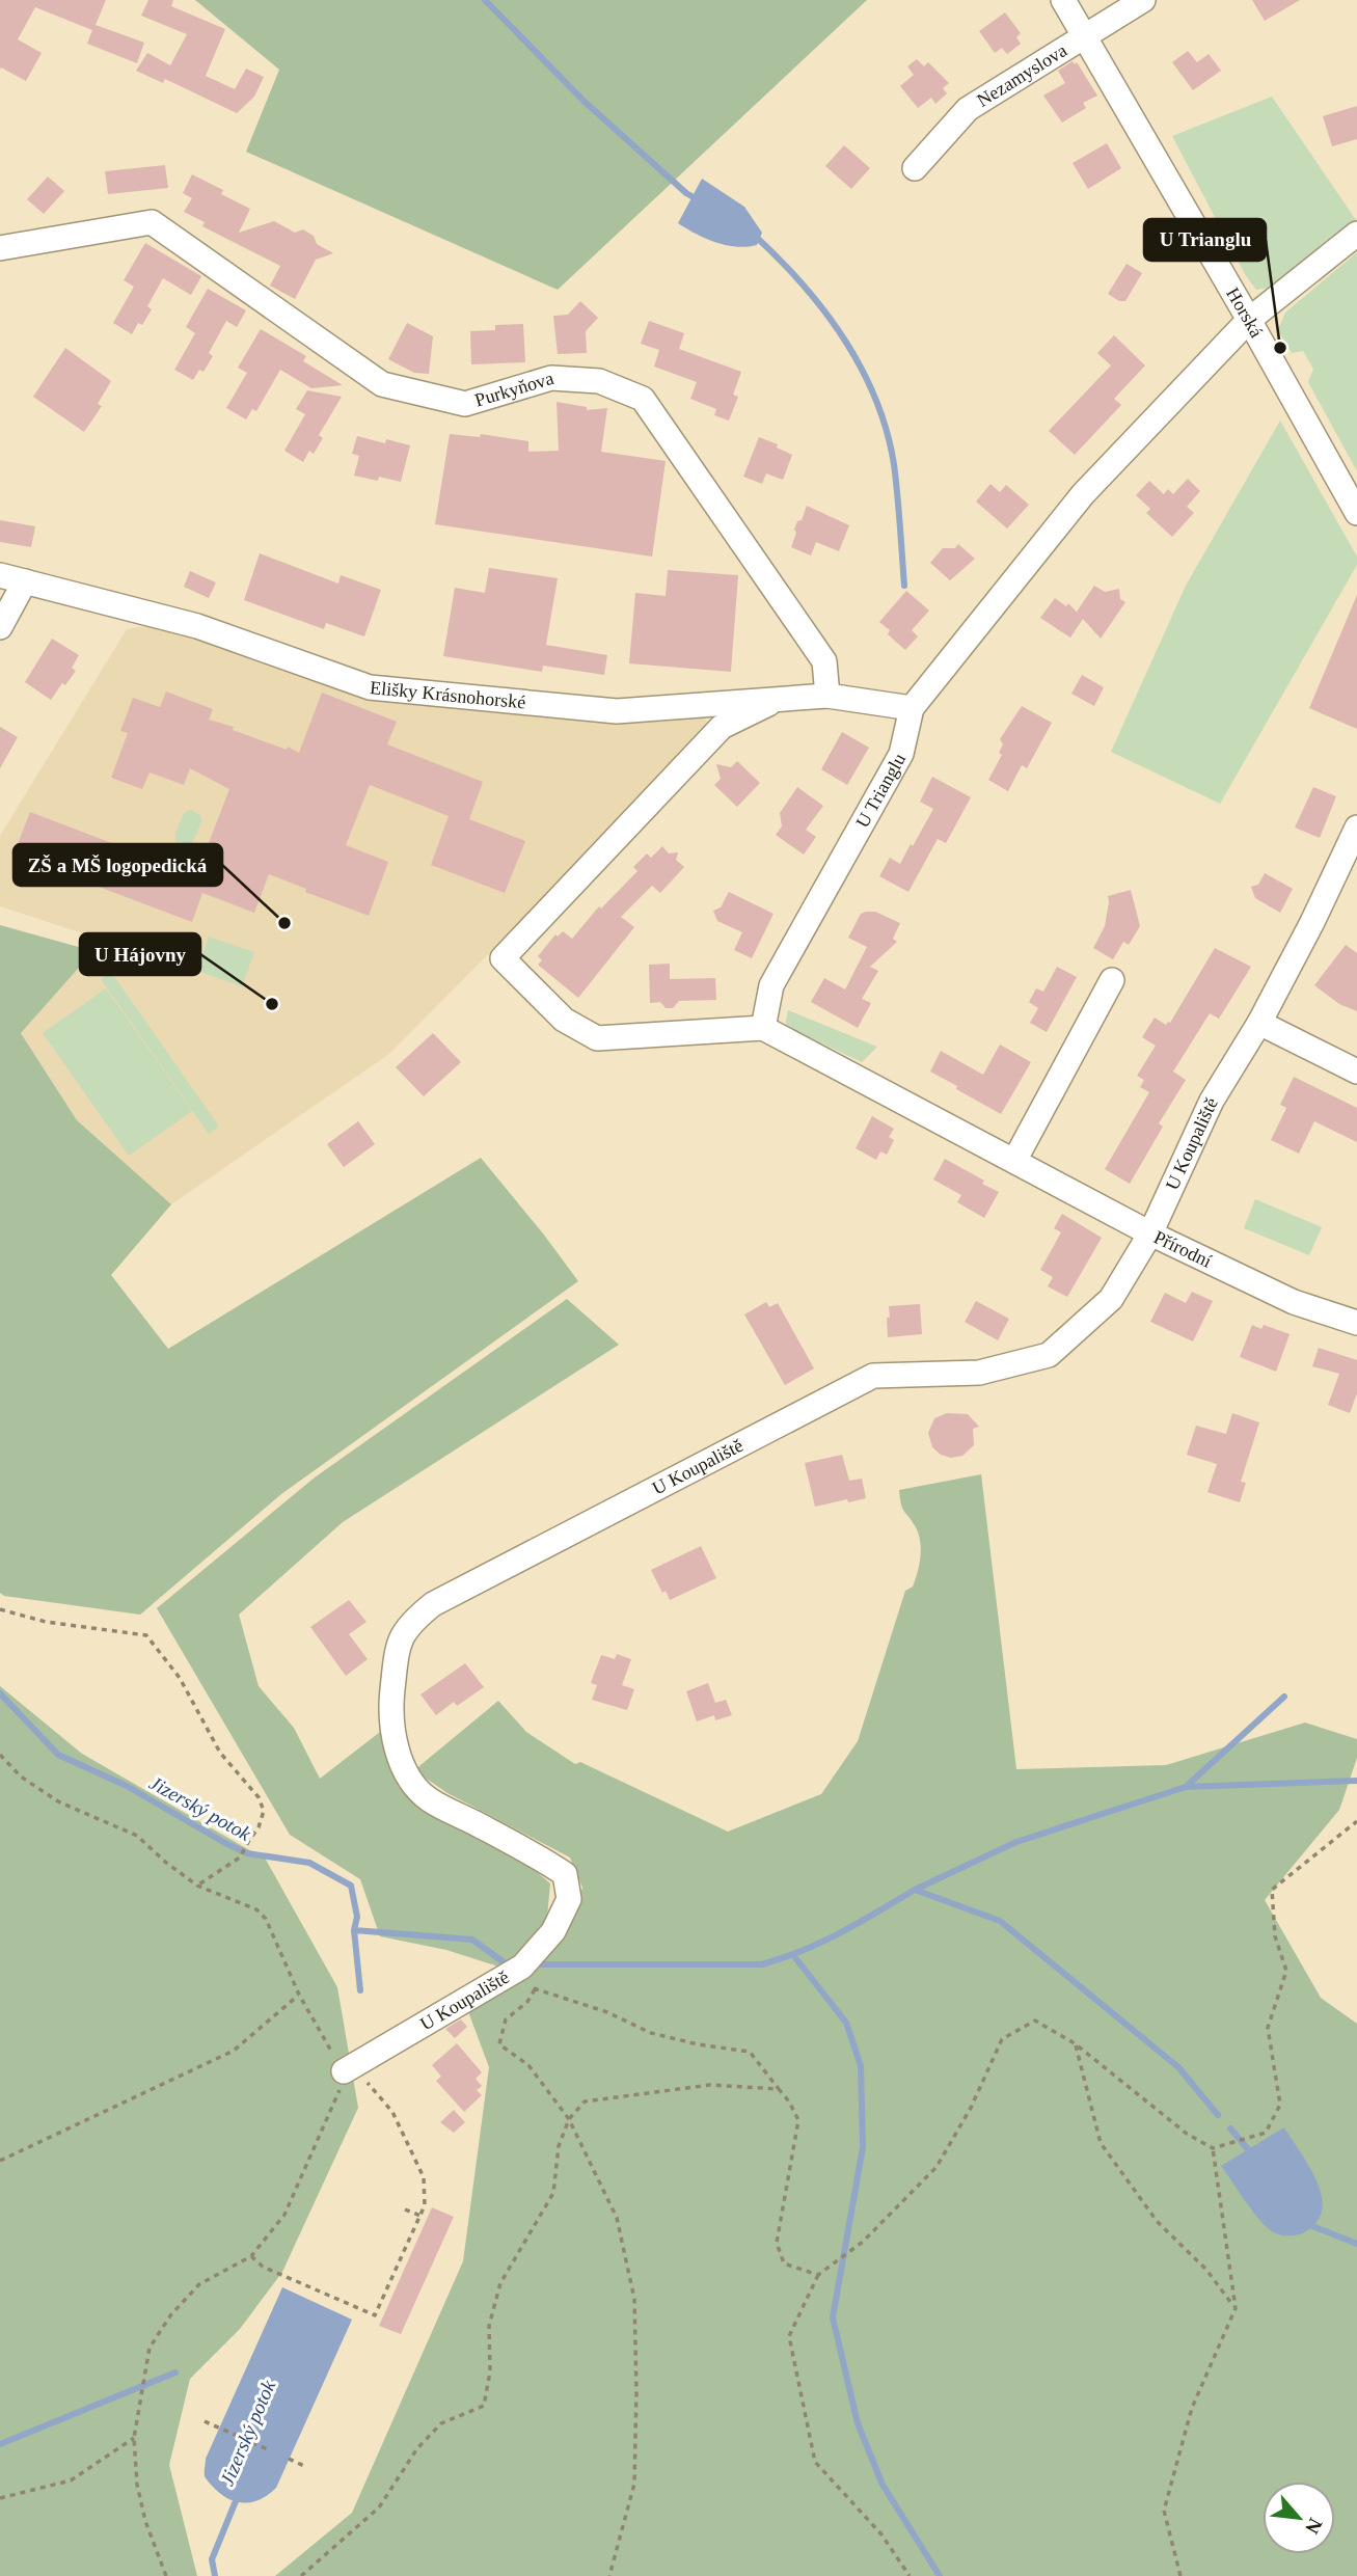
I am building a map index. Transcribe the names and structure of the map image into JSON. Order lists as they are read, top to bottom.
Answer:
{
  "streets": {
    "street": [
      "Nezamyslova",
      "Horská",
      "Purkyňova",
      "Elišky Krásnohorské",
      "U Trianglu",
      "U Koupaliště",
      "Přírodní"
    ]
  },
  "crossings": [
    ["Nezamyslova", "Horská"],
    ["Horská", "U Trianglu"],
    ["Purkyňova", "Elišky Krásnohorské"],
    ["Elišky Krásnohorské", "U Trianglu"],
    ["U Trianglu", "Přírodní"],
    ["U Koupaliště", "Přírodní"]
  ],
  "water": ["Jizerský potok"],
  "places": ["U Trianglu", "ZŠ a MŠ logopedická", "U Hájovny"],
  "north": "bottom right"
}
